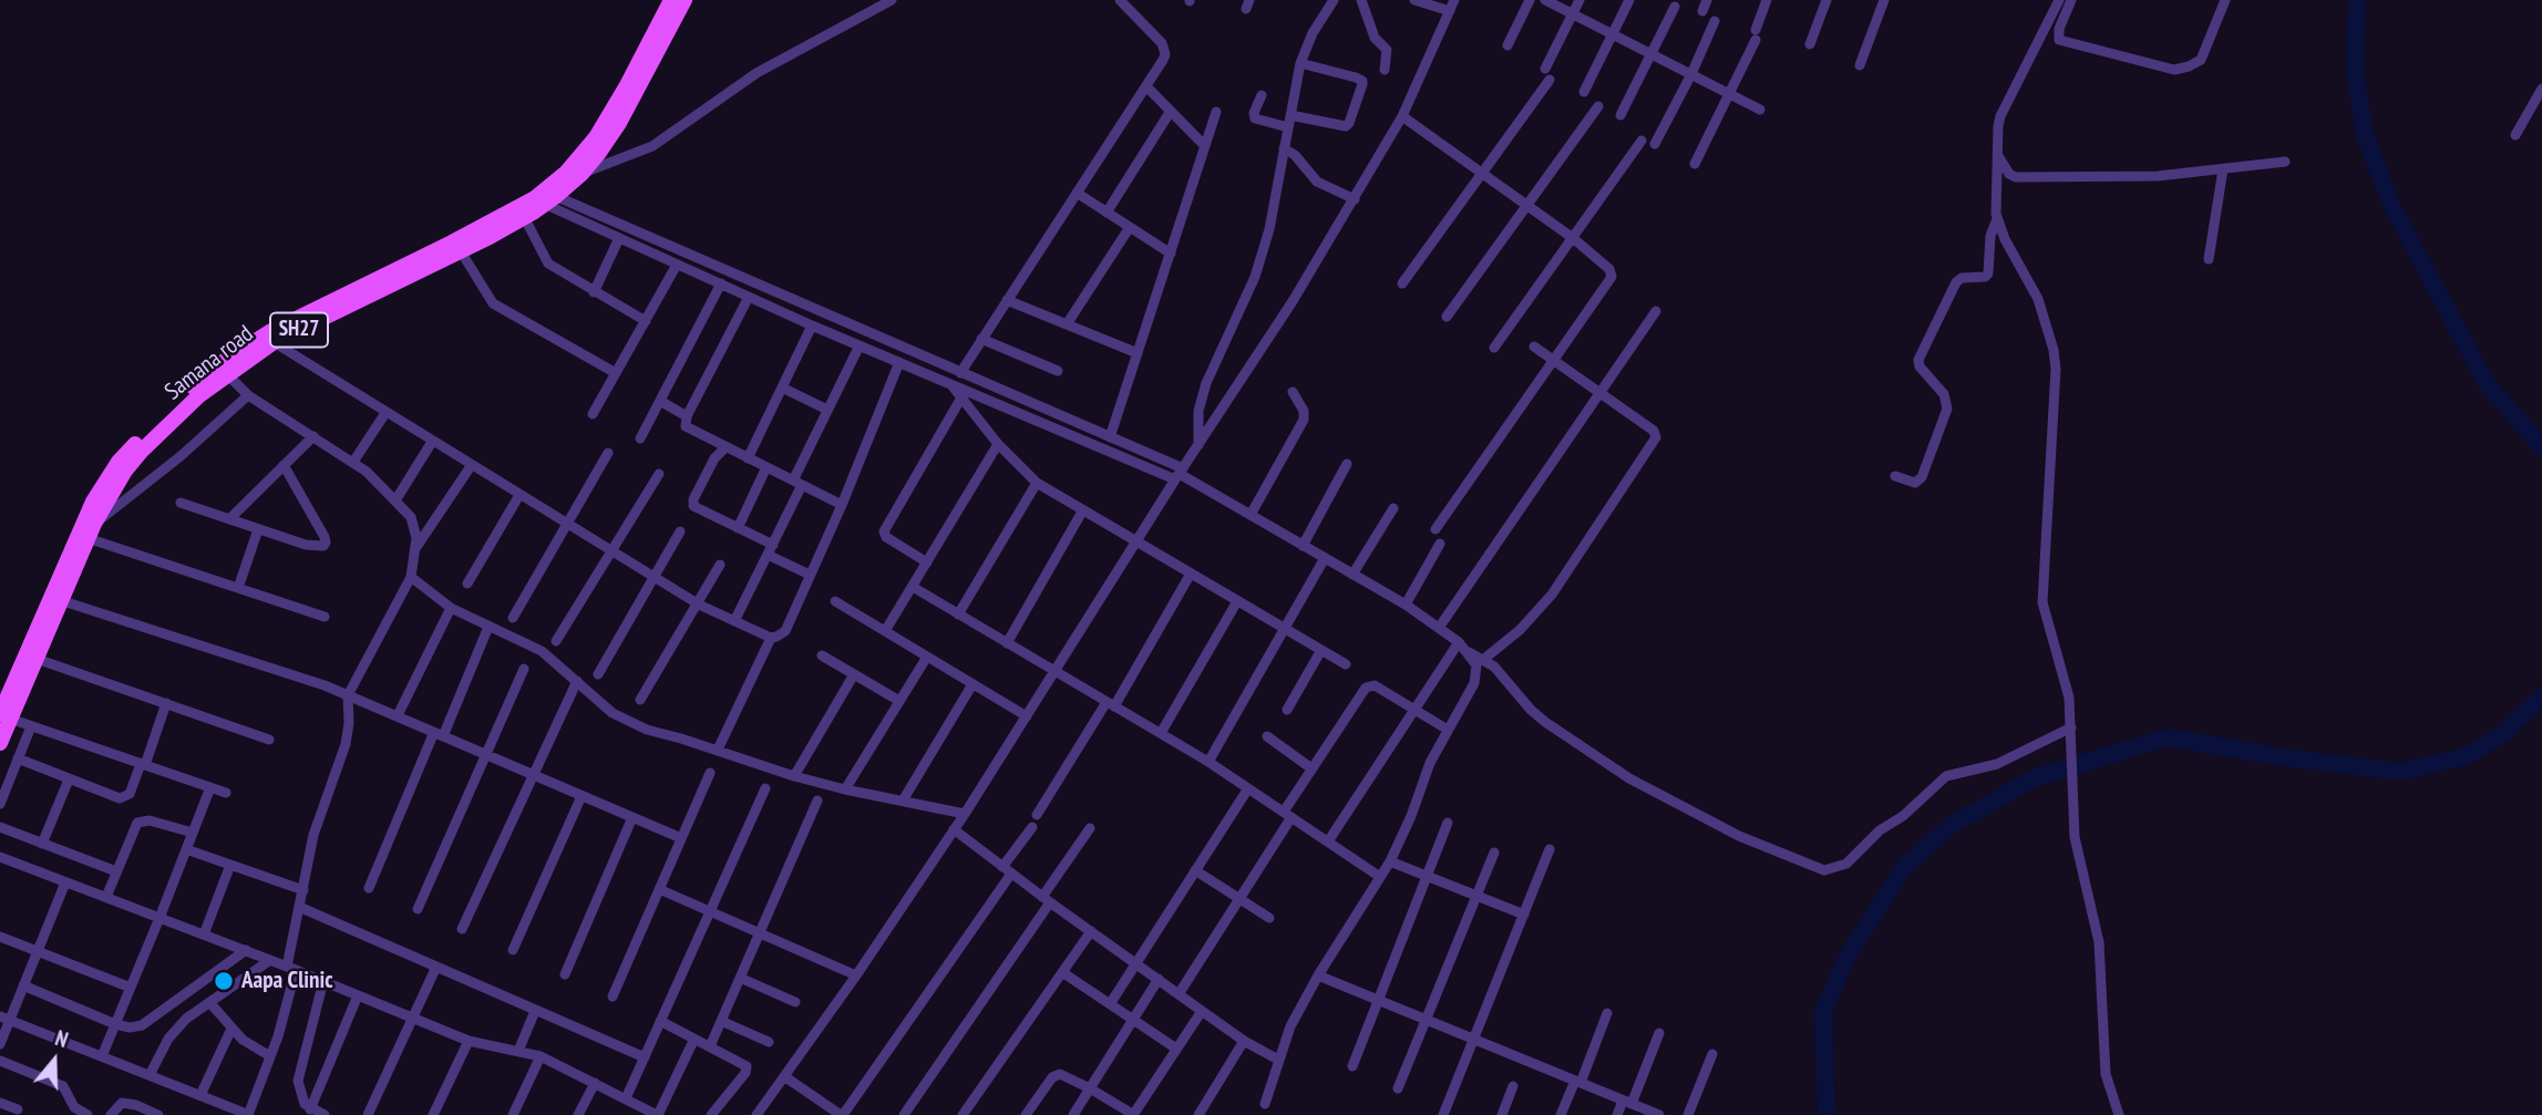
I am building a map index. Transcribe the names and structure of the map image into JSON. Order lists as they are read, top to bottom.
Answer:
{
  "streets": {
    "main road": ["SH27", "Samana road"]
  },
  "places": ["Aapa Clinic"],
  "north": "top"
}
